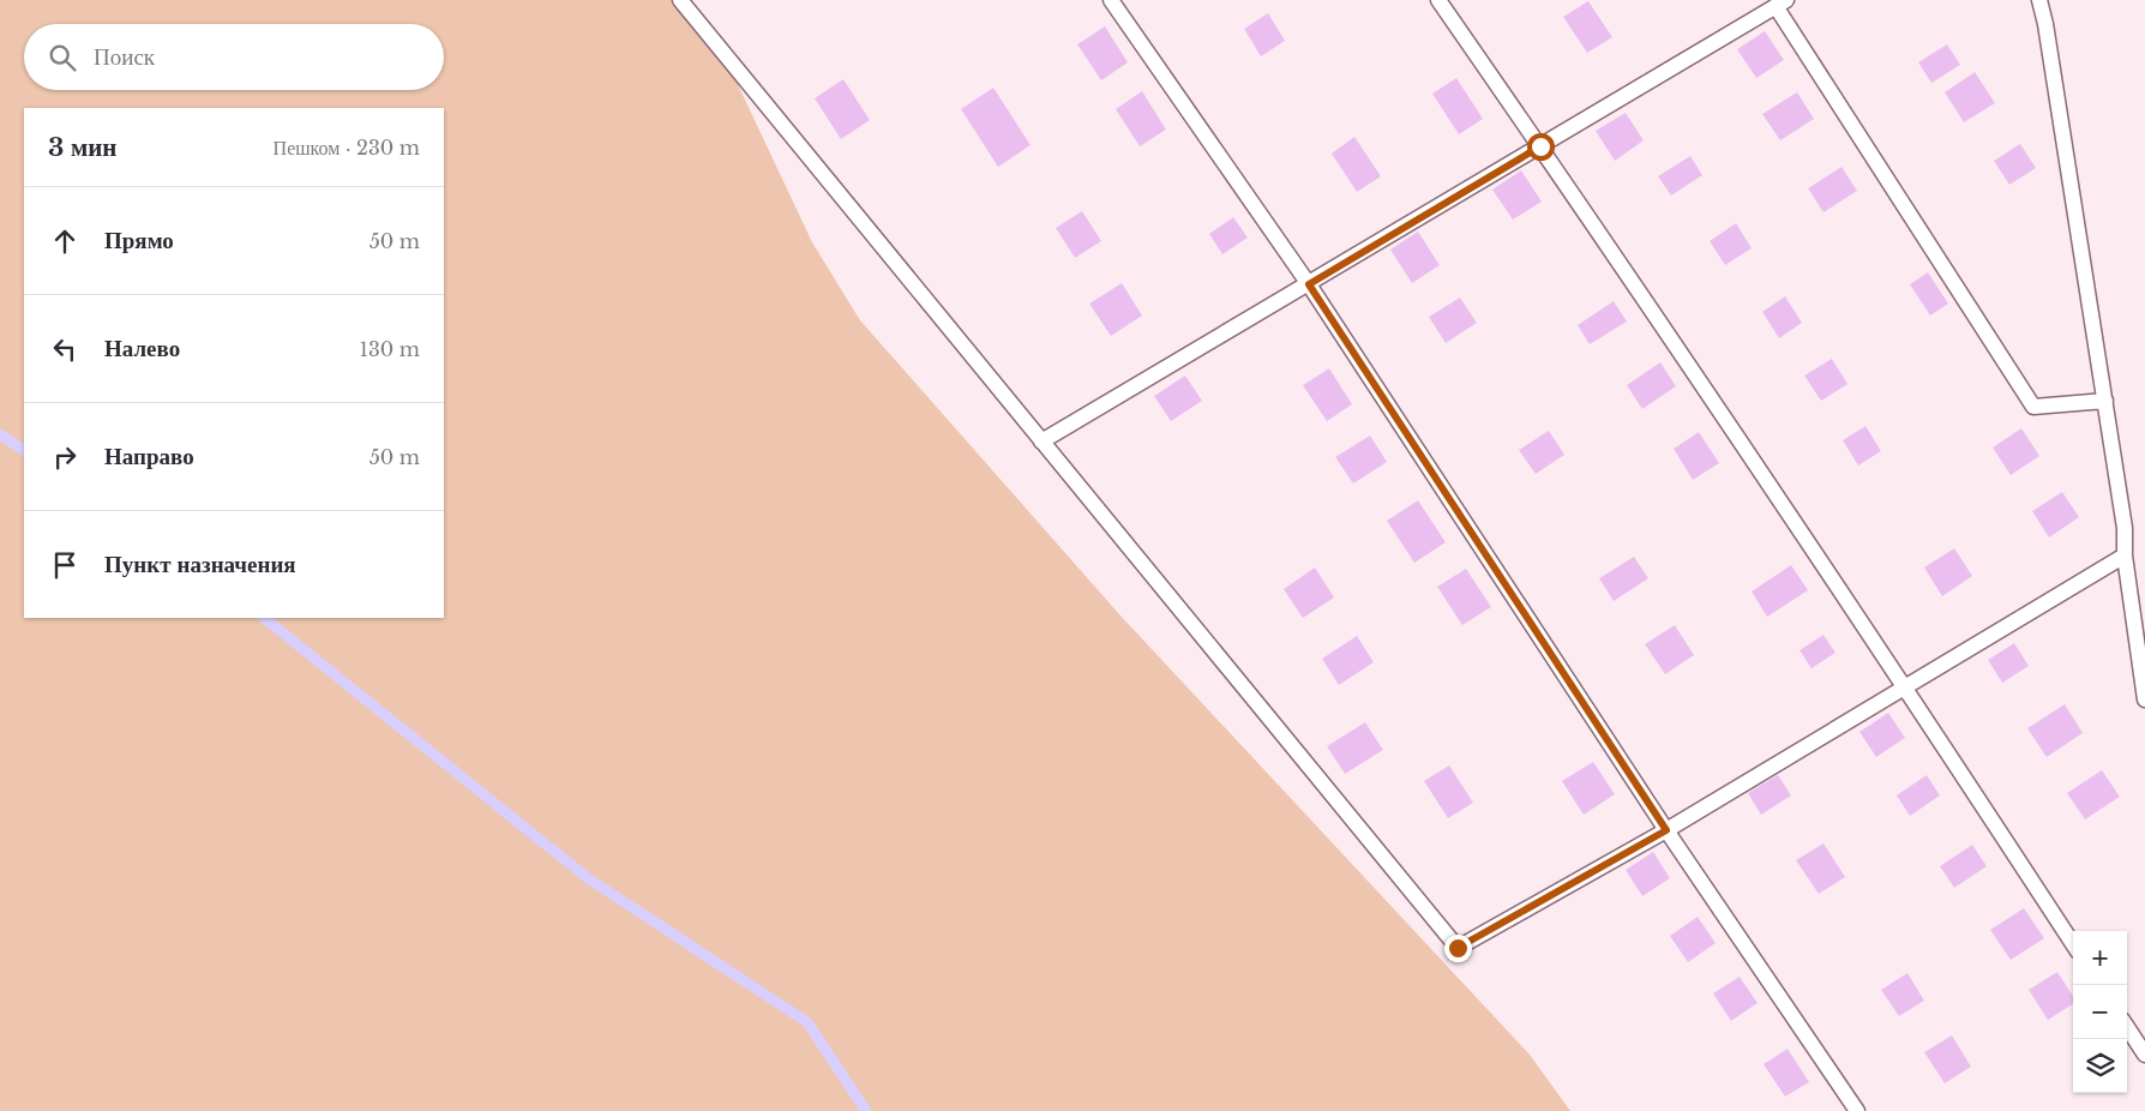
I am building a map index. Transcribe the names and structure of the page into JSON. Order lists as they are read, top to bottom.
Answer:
{
  "page": {
    "search": "Поиск",
    "heading": ["3 мин", "Пешком · 230 m"],
    "list": [
      ["Прямо", "50 m"],
      ["Налево", "130 m"],
      ["Направо", "50 m"],
      "Пункт назначения"
    ],
    "map_buttons": ["+", "−"]
  }
}
